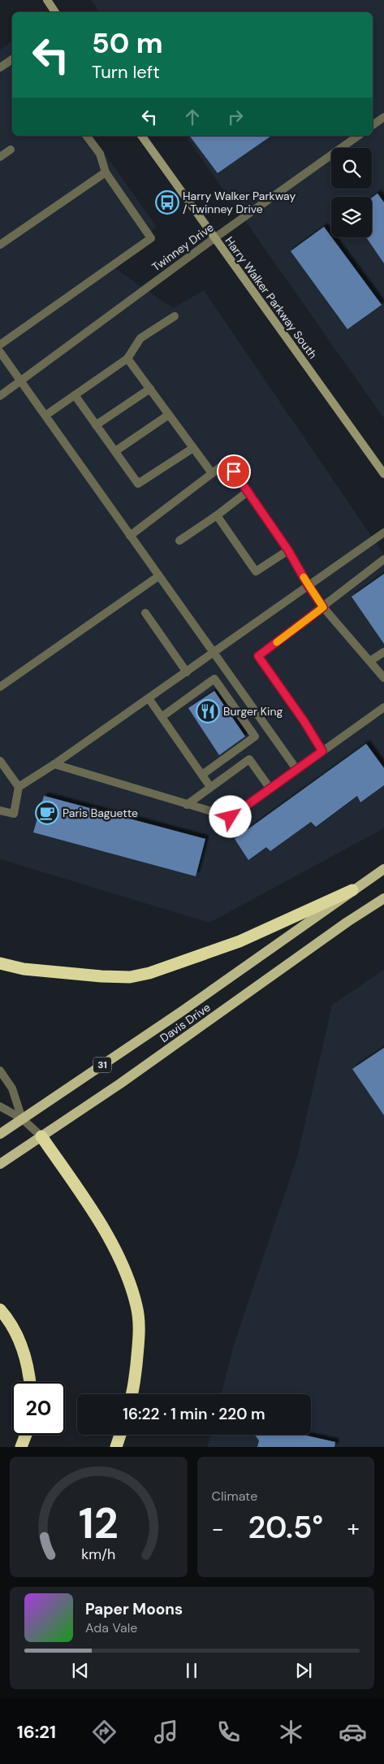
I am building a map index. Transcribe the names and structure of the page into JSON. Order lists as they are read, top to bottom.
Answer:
{
  "streets": {
    "main road": ["Davis Drive", "31"],
    "street": ["Twinney Drive", "Harry Walker Parkway South"]
  },
  "crossings": [
    ["Twinney Drive", "Harry Walker Parkway South"]
  ],
  "places": {
    "bus stop": ["Harry Walker Parkway / Twinney Drive"],
    "restaurant": ["Burger King"],
    "cafe": ["Paris Baguette"]
  },
  "page": {
    "turn": ["50 m", "Turn left"],
    "limit": "20",
    "trip": "16:22 · 1 min · 220 m",
    "tile": "Climate",
    "heat": ["−", "20.5°", "+"],
    "song": ["Paper Moons", "Ada Vale"],
    "tabs": "16:21",
    "gauge": ["12", "km/h"]
  }
}
